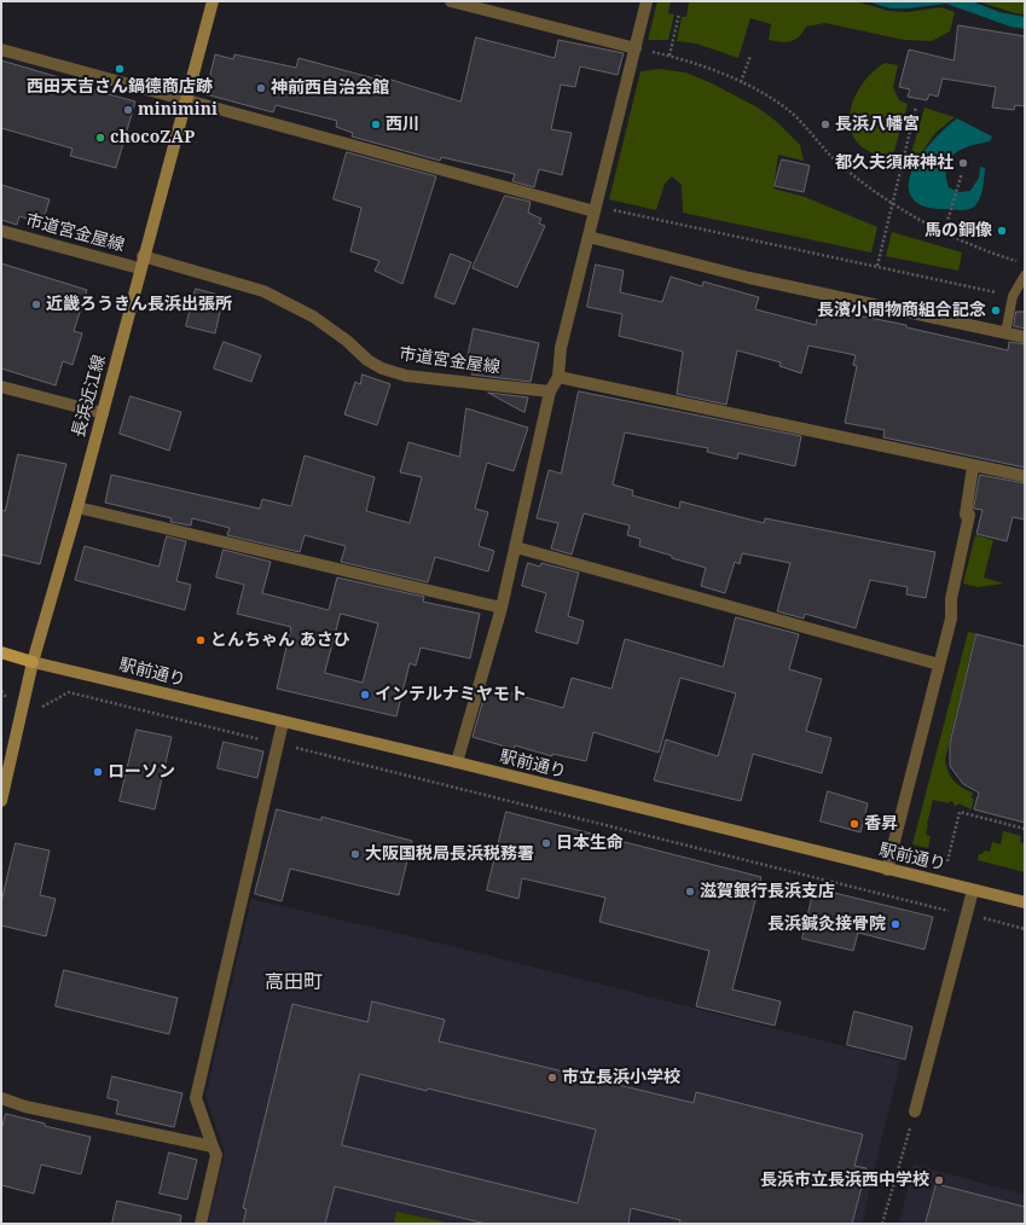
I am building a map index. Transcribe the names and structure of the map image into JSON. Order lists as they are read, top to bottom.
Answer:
{
  "streets": {
    "main road": ["長浜近江線", "駅前通り"],
    "street": ["市道宮金屋線"]
  },
  "crossings": [
    ["市道宮金屋線", "長浜近江線"],
    ["長浜近江線", "駅前通り"]
  ],
  "districts": ["高田町"],
  "places": [
    "西田天吉さん鍋德商店跡",
    "神前西自治会館",
    "minimini",
    "西川",
    "長浜八幡宮",
    "chocoZAP",
    "都久夫須麻神社",
    "馬の銅像",
    "近畿ろうきん長浜出張所",
    "長濱小間物商組合記念",
    "とんちゃん あさひ",
    "インテルナミヤモト",
    "ローソン",
    "香昇",
    "日本生命",
    "大阪国税局長浜税務署",
    "滋賀銀行長浜支店",
    "長浜鍼灸接骨院",
    "市立長浜小学校",
    "長浜市立長浜西中学校"
  ]
}
